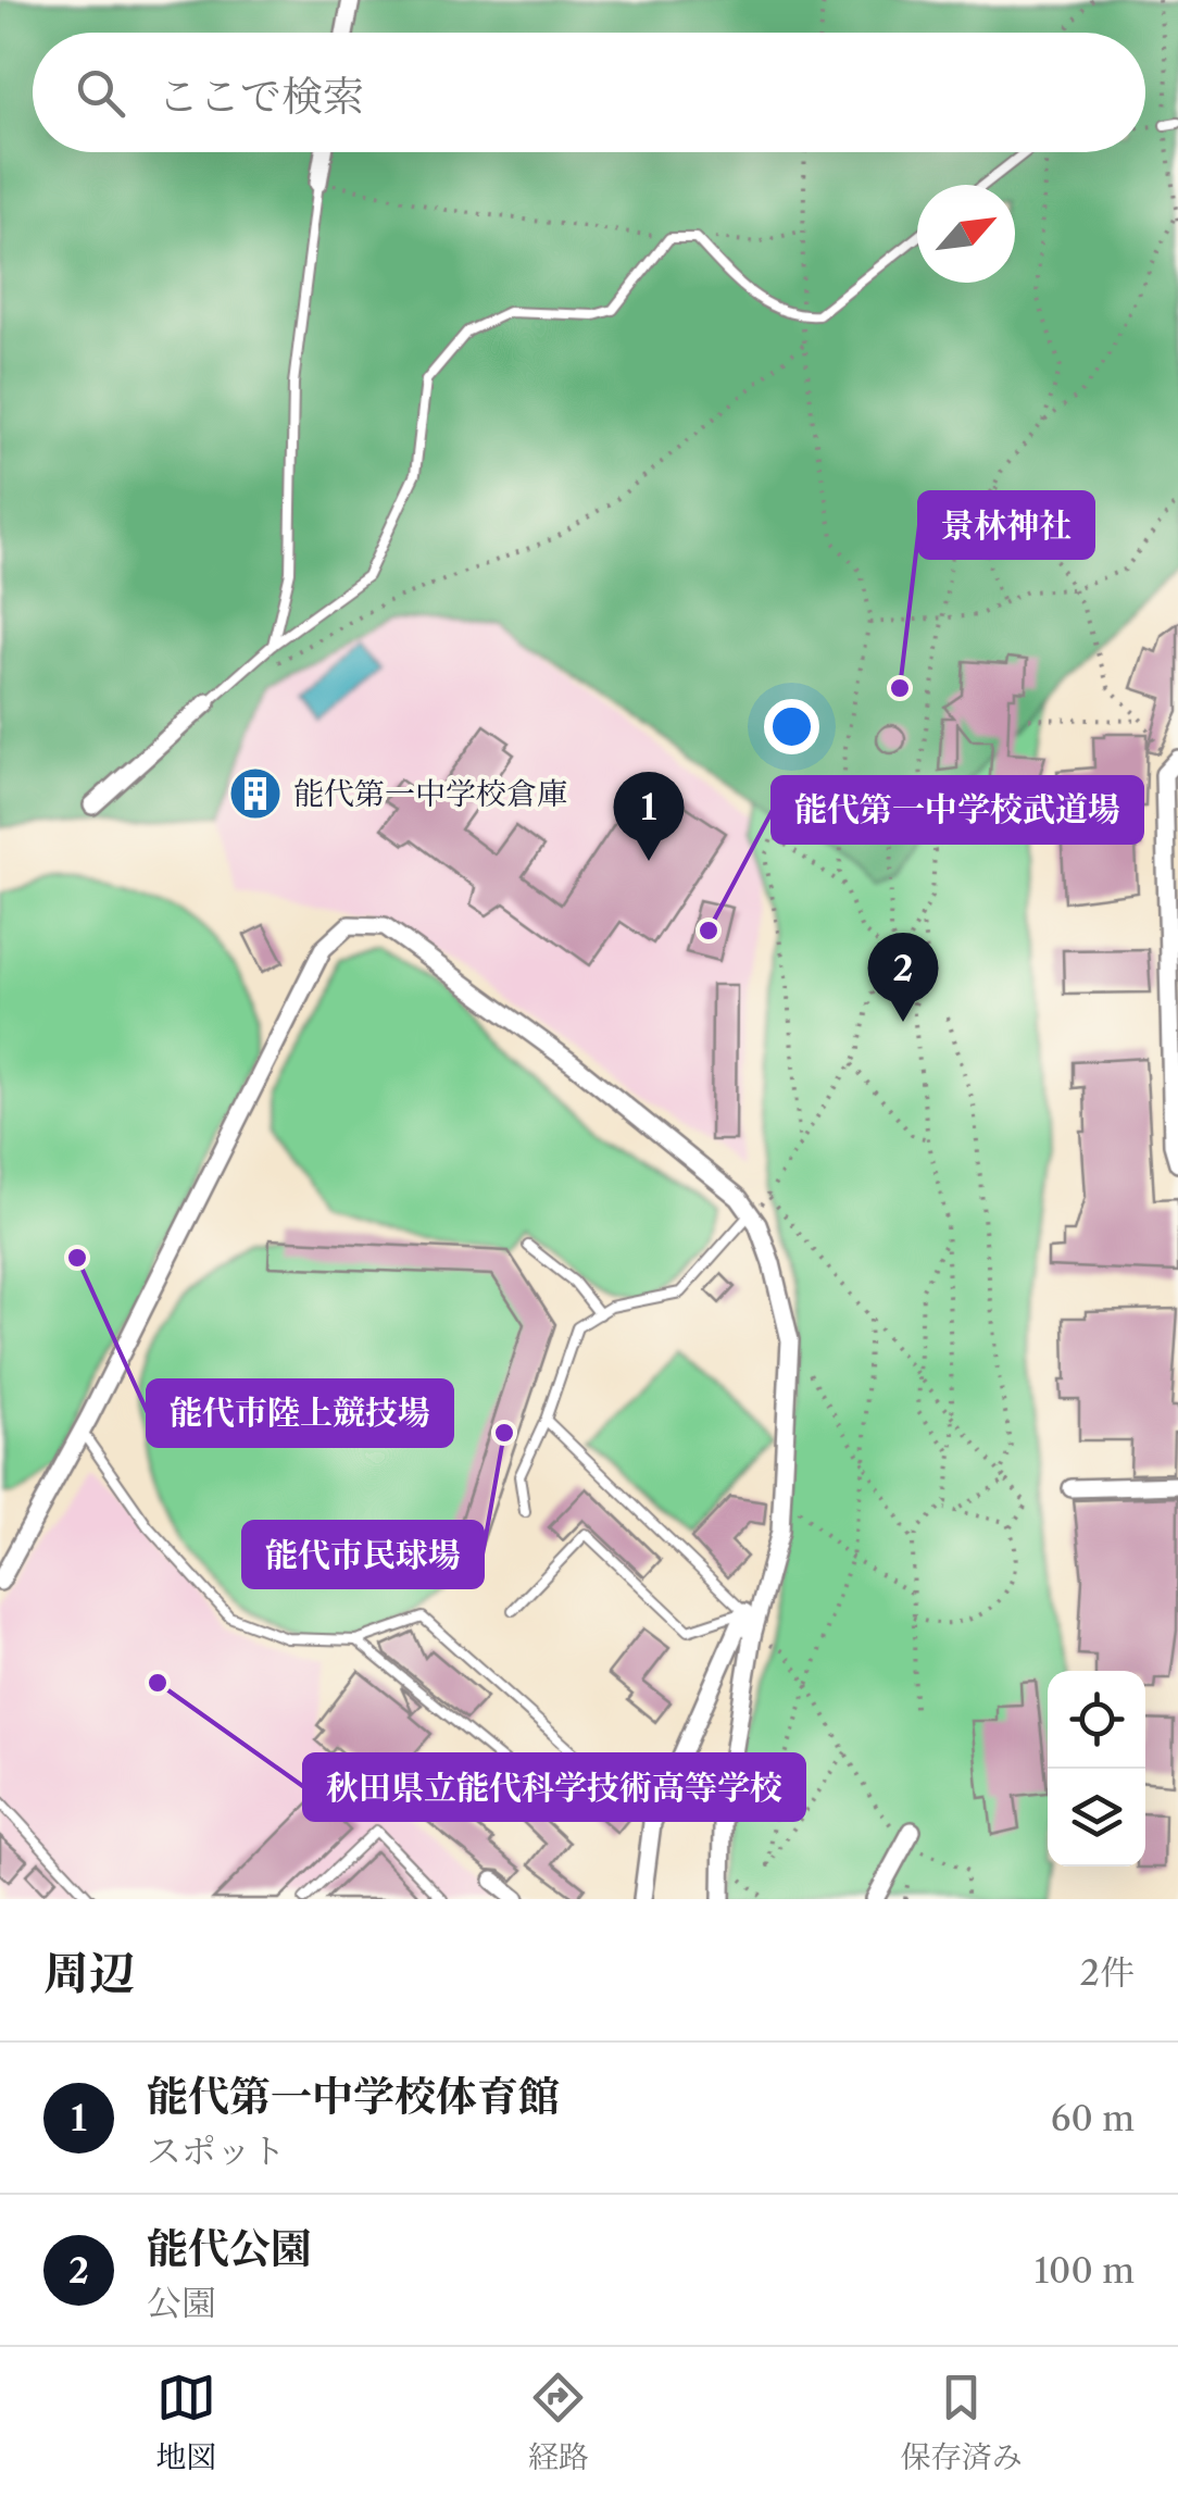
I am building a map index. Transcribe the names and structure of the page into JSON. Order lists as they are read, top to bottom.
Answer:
{
  "places": {
    "other": [
      "景林神社",
      "能代第一中学校武道場",
      "能代市陸上競技場",
      "能代市民球場",
      "秋田県立能代科学技術高等学校"
    ],
    "building": ["能代第一中学校倉庫"]
  },
  "north": "top right",
  "page": {
    "search": "ここで検索",
    "pins": ["1", "2"],
    "heading": ["周辺", "2件"],
    "list": [
      {
        "mark": "1",
        "name": "能代第一中学校体育館",
        "note": "スポット",
        "value": "60 m"
      },
      {
        "mark": "2",
        "name": "能代公園",
        "note": "公園",
        "value": "100 m"
      }
    ],
    "nav": ["地図", "経路", "保存済み"]
  }
}
